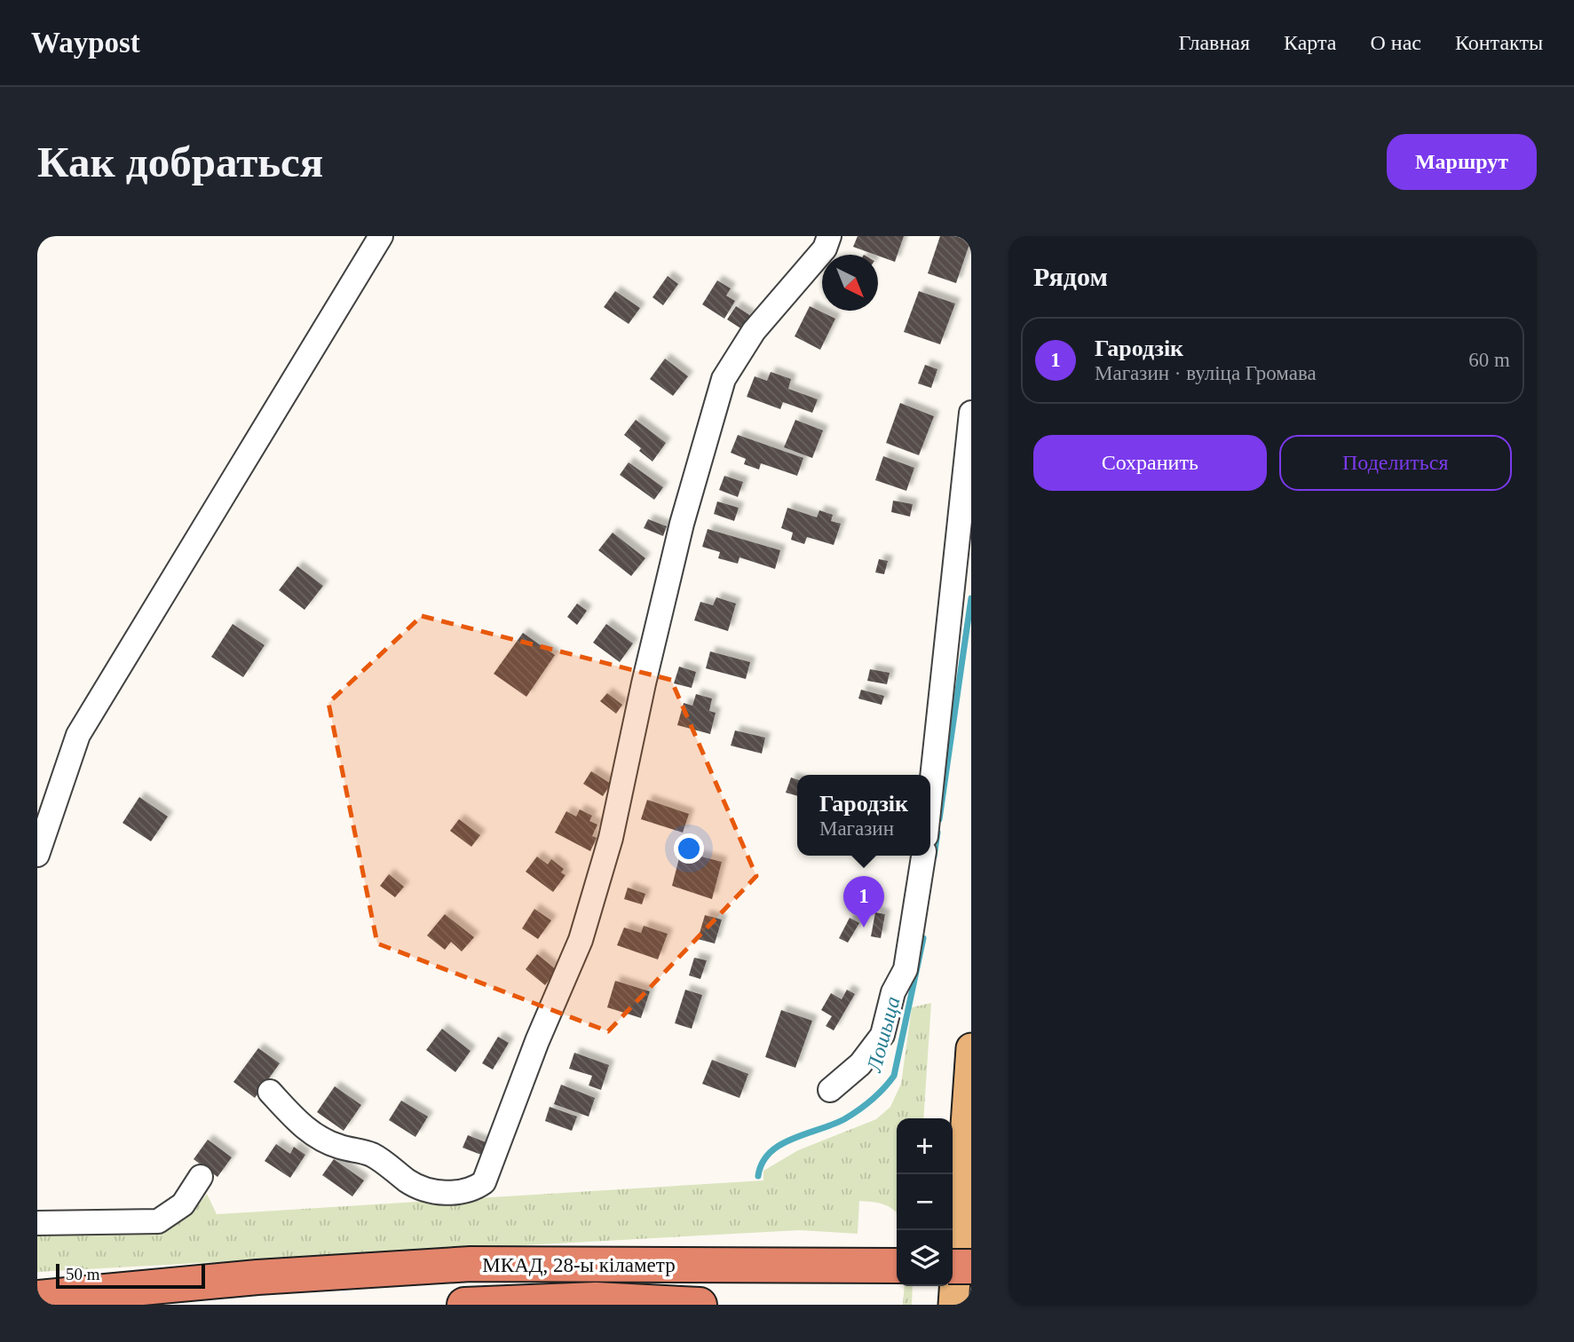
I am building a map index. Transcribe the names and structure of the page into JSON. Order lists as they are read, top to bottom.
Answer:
{
  "streets": {
    "highway": ["МКАД, 28-ы кіламетр"]
  },
  "water": ["Лошыца"],
  "scale_bar": "50 m",
  "north": "bottom right",
  "page": {
    "header": "Waypost",
    "nav": [
      "Главная",
      "Карта",
      "О нас",
      "Контакты"
    ],
    "buttons": [
      "Маршрут",
      ["Сохранить", "Поделиться"]
    ],
    "title": "Как добраться",
    "heading": "Рядом",
    "list": [
      {
        "mark": "1",
        "name": "Гародзік",
        "note": "Магазин · вуліца Громава",
        "value": "60 m"
      }
    ],
    "popup": ["Гародзік", "Магазин"],
    "pins": "1",
    "map_buttons": ["+", "−"],
    "scale": "50 m"
  }
}
